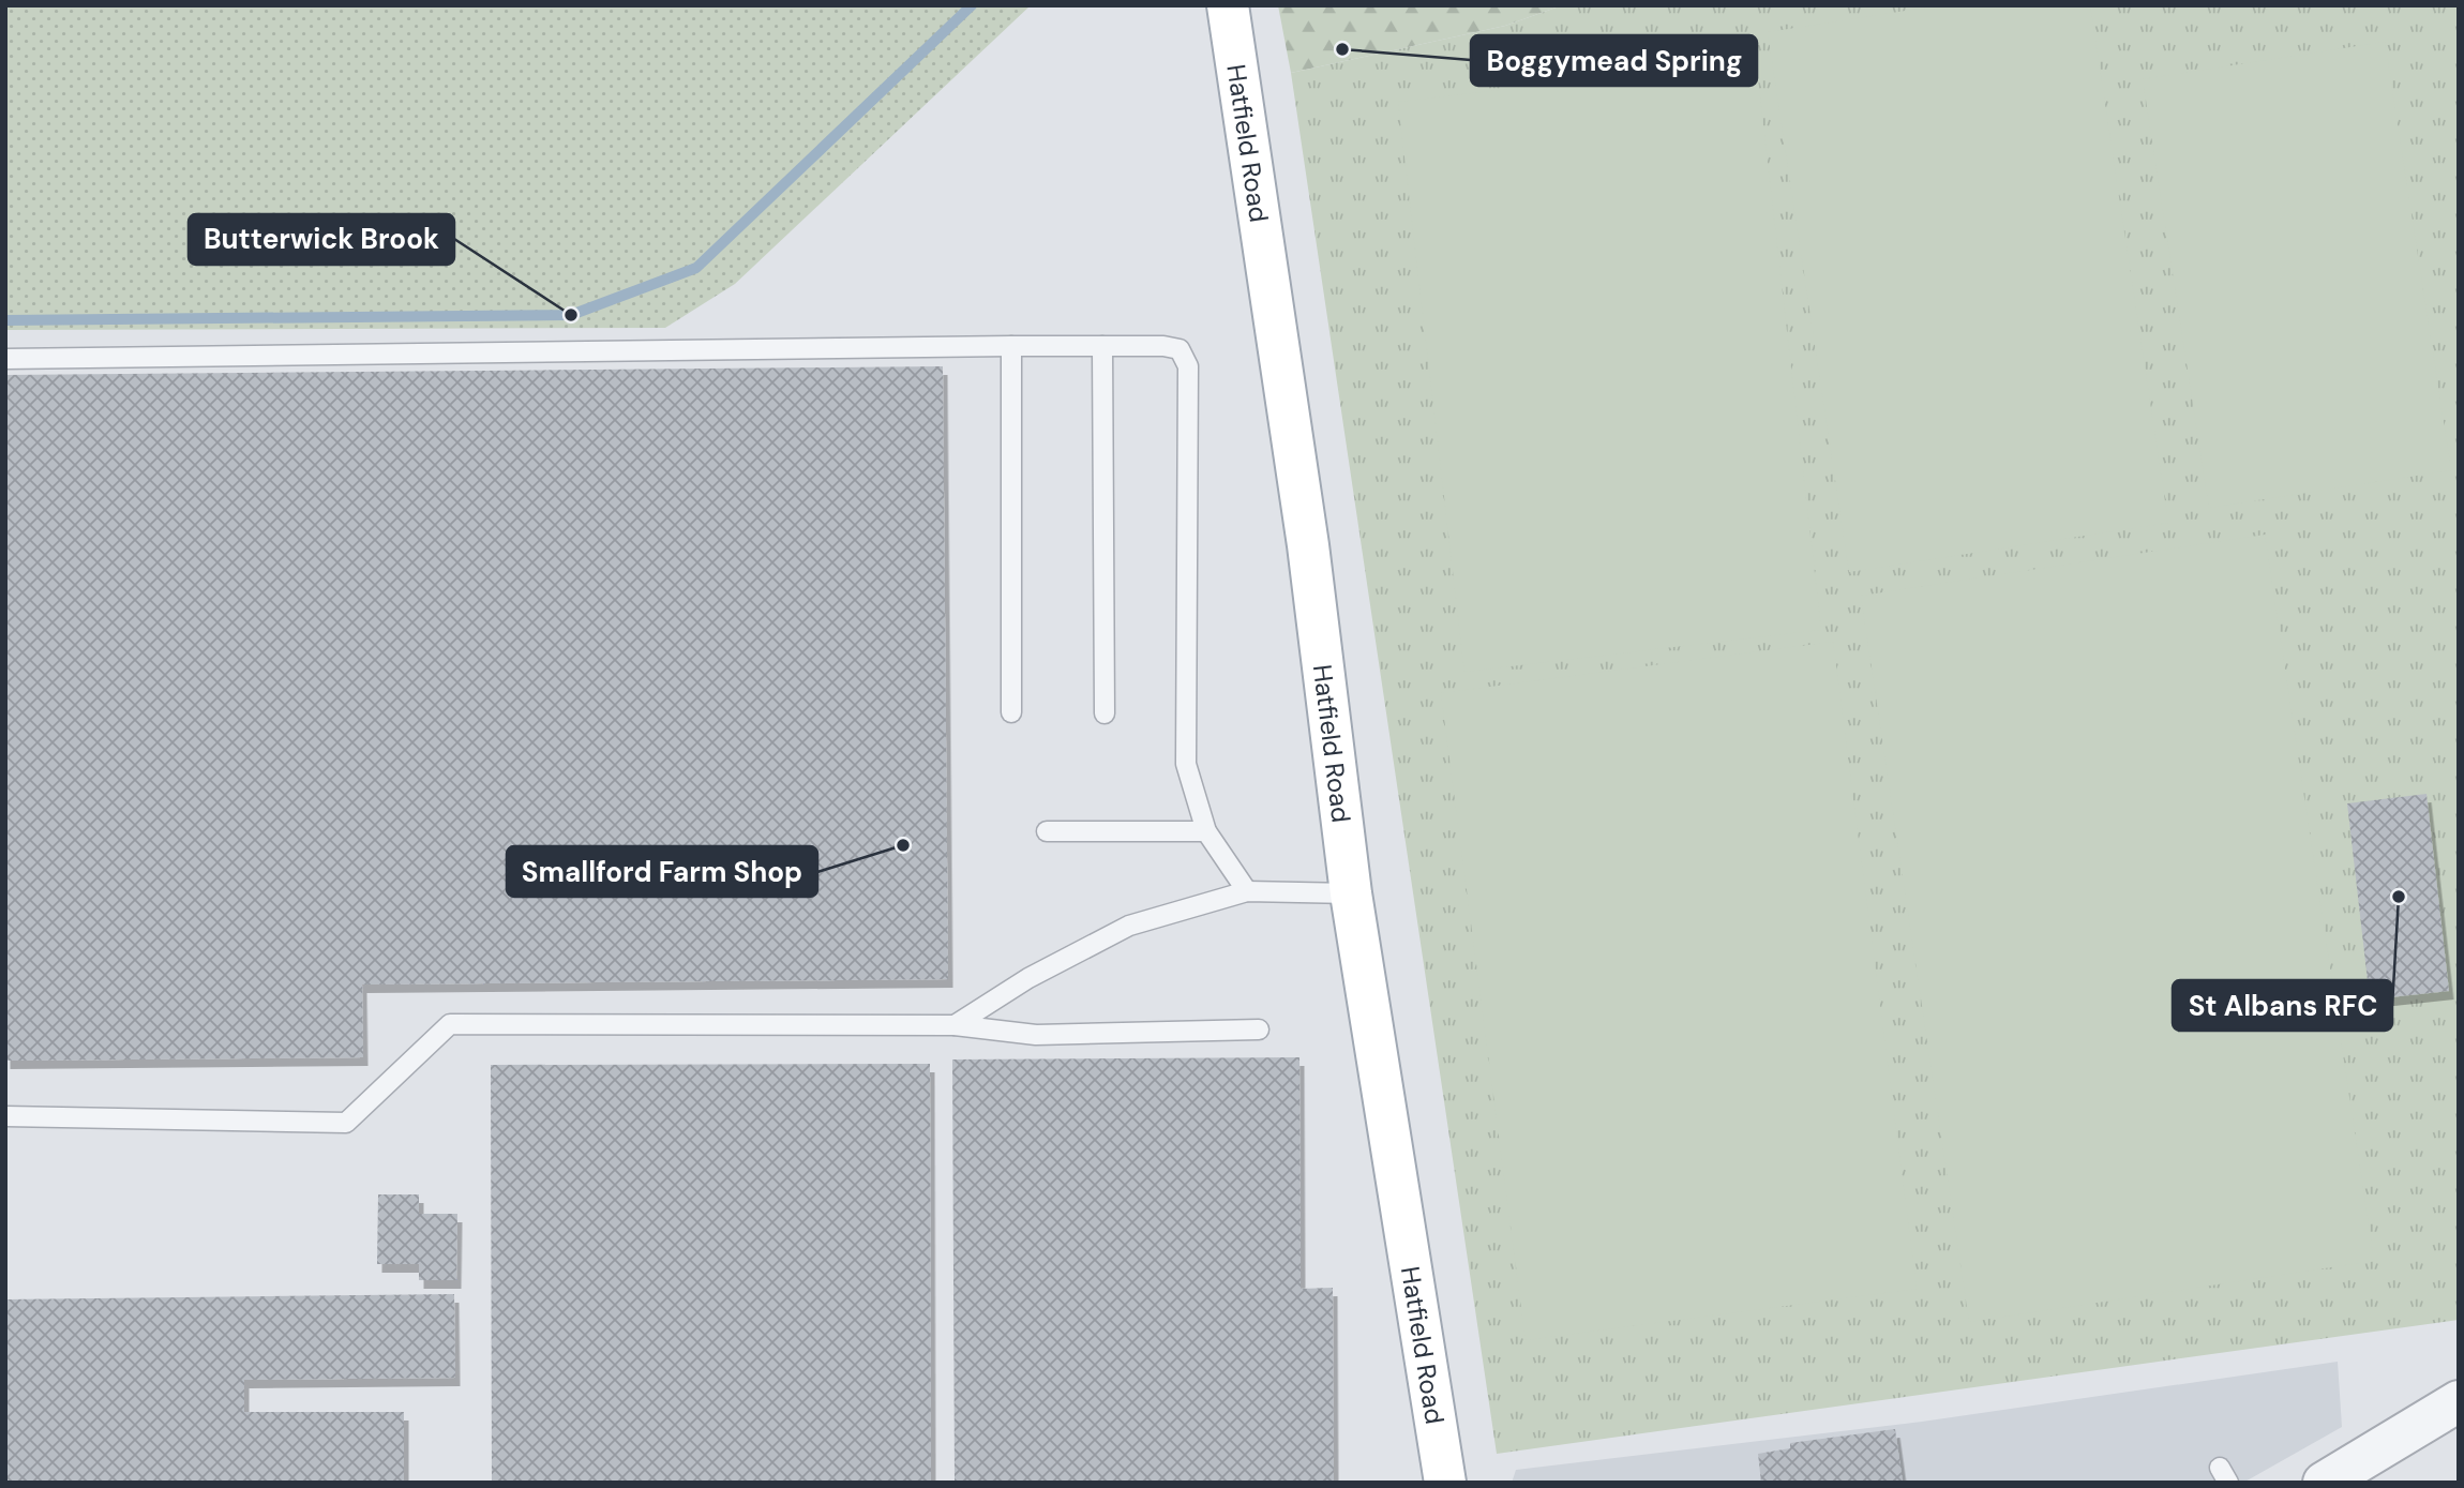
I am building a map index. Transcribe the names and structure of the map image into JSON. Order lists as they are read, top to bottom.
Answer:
{
  "streets": {
    "main road": ["Hatfield Road"]
  },
  "places": [
    "Boggymead Spring",
    "Butterwick Brook",
    "Smallford Farm Shop",
    "St Albans RFC"
  ]
}
